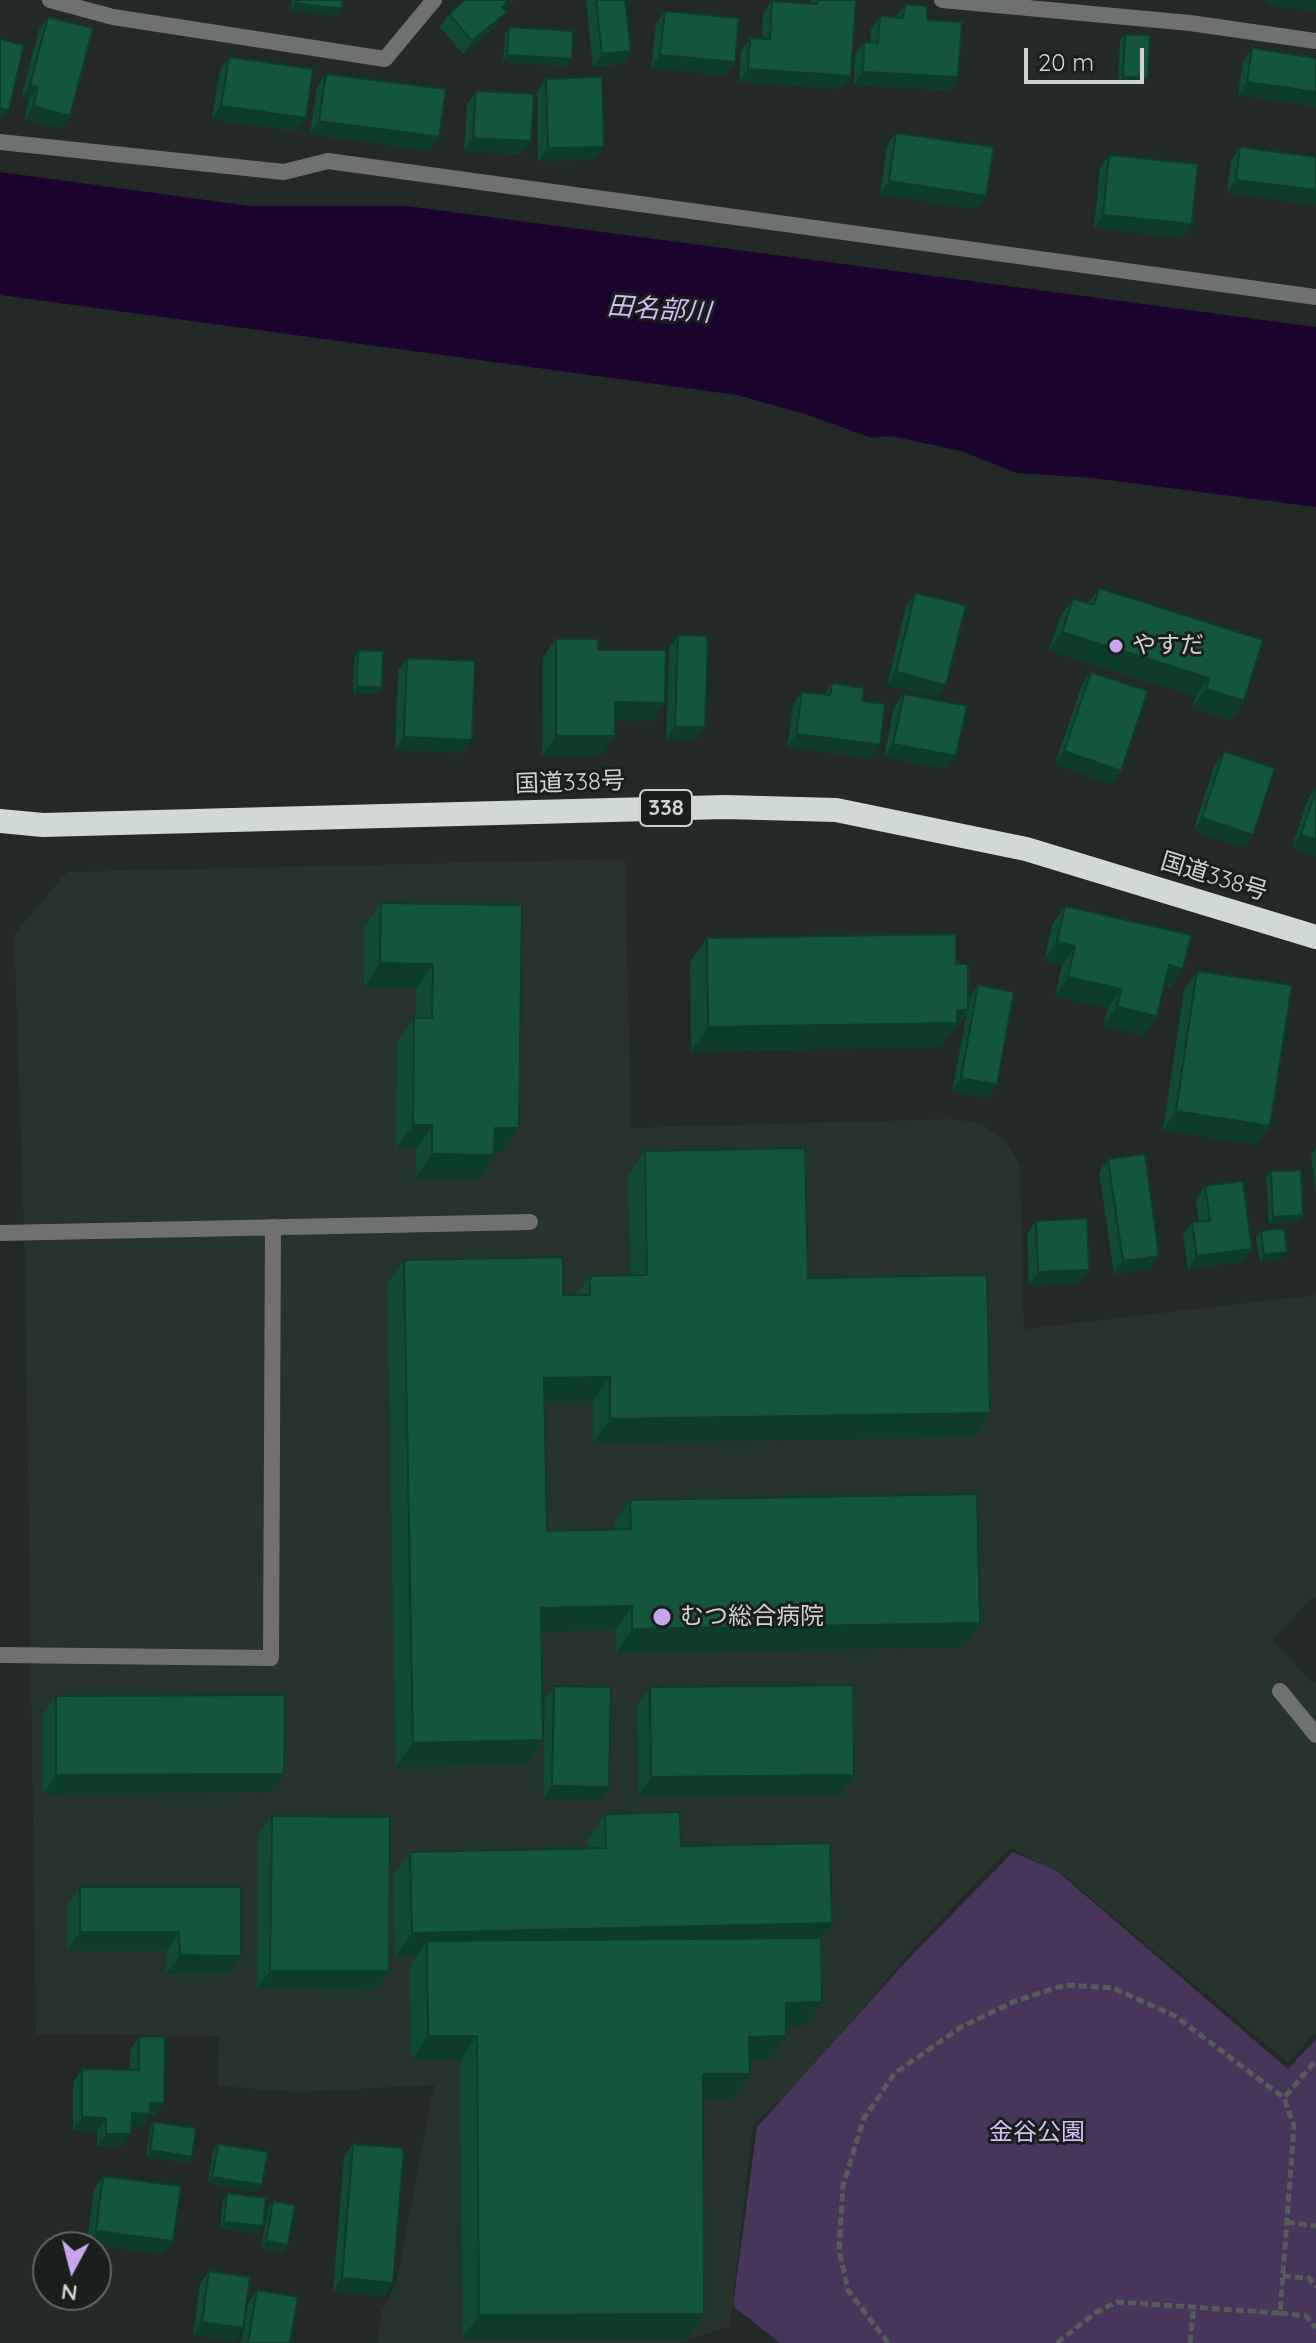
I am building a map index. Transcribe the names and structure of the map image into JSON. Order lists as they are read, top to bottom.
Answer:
{
  "streets": {
    "highway": ["国道338号", "338"]
  },
  "water": ["田名部川"],
  "parks": ["金谷公園"],
  "places": ["やすだ", "むつ総合病院"],
  "scale_bar": "20 m",
  "north": "bottom"
}
